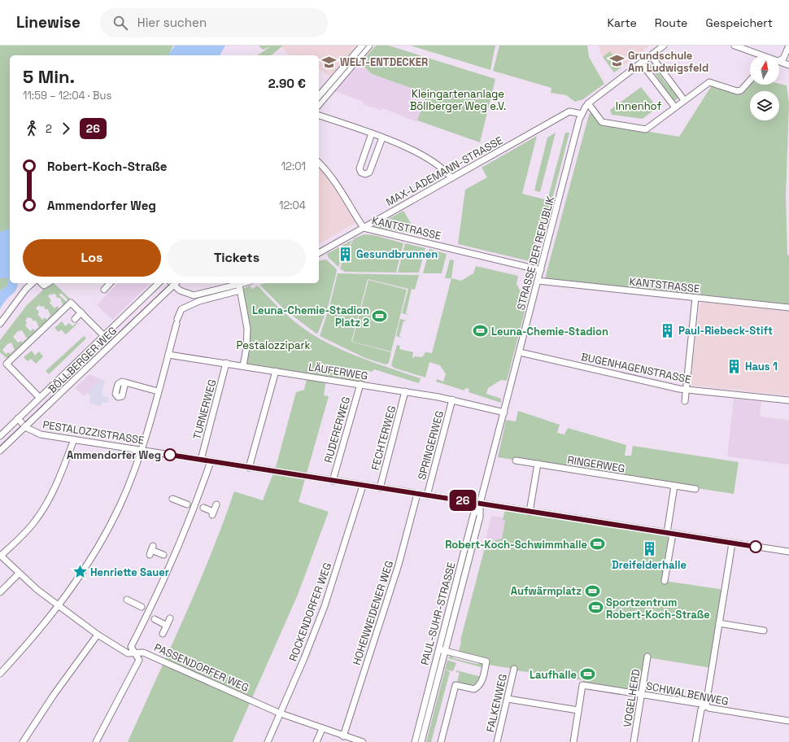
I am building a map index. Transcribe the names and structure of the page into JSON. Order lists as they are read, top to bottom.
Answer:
{
  "streets": {
    "street": [
      "MAX-LADEMANN-STRASSE",
      "KANTSTRASSE",
      "STRASSE DER REPUBLIK",
      "BÖLLBERGER WEG",
      "BUGENHAGENSTRASSE",
      "LÄUFERWEG",
      "TURNERWEG",
      "RUDERERWEG",
      "PESTALOZZISTRASSE",
      "FECHTERWEG",
      "SPRINGERWEG",
      "RINGERWEG",
      "ROCKENDORFER WEG",
      "HOHENWEIDENER WEG",
      "PAUL-SUHR-STRASSE",
      "PASSENDORFER WEG",
      "SCHWALBENWEG",
      "VOGELHERD",
      "FALKENWEG"
    ]
  },
  "crossings": [
    ["MAX-LADEMANN-STRASSE", "KANTSTRASSE"],
    ["MAX-LADEMANN-STRASSE", "STRASSE DER REPUBLIK"],
    ["KANTSTRASSE", "STRASSE DER REPUBLIK"],
    ["STRASSE DER REPUBLIK", "BUGENHAGENSTRASSE"],
    ["STRASSE DER REPUBLIK", "LÄUFERWEG"],
    ["STRASSE DER REPUBLIK", "PESTALOZZISTRASSE"],
    ["STRASSE DER REPUBLIK", "PAUL-SUHR-STRASSE"],
    ["BÖLLBERGER WEG", "PESTALOZZISTRASSE"],
    ["LÄUFERWEG", "TURNERWEG"],
    ["LÄUFERWEG", "RUDERERWEG"],
    ["LÄUFERWEG", "FECHTERWEG"],
    ["LÄUFERWEG", "SPRINGERWEG"],
    ["TURNERWEG", "PESTALOZZISTRASSE"],
    ["RUDERERWEG", "PESTALOZZISTRASSE"],
    ["PESTALOZZISTRASSE", "FECHTERWEG"],
    ["PESTALOZZISTRASSE", "SPRINGERWEG"],
    ["PESTALOZZISTRASSE", "ROCKENDORFER WEG"],
    ["PESTALOZZISTRASSE", "HOHENWEIDENER WEG"],
    ["PESTALOZZISTRASSE", "PAUL-SUHR-STRASSE"],
    ["ROCKENDORFER WEG", "PASSENDORFER WEG"],
    ["HOHENWEIDENER WEG", "PASSENDORFER WEG"],
    ["SCHWALBENWEG", "VOGELHERD"]
  ],
  "parks": ["Kleingartenanlage Böllberger Weg e.V.", "Innenhof", "Pestalozzipark"],
  "places": {
    "school or university": ["Grundschule Am Ludwigsfeld", "WELT-ENTDECKER"],
    "building": [
      "Gesundbrunnen",
      "Paul-Riebeck-Stift",
      "Haus 1",
      "Dreifelderhalle"
    ],
    "sports": [
      "Leuna-Chemie-Stadion Platz 2",
      "Leuna-Chemie-Stadion",
      "Robert-Koch-Schwimmhalle",
      "Aufwärmplatz",
      "Sportzentrum Robert-Koch-Straße",
      "Laufhalle"
    ],
    "other": ["Ammendorfer Weg"],
    "place": ["Henriette Sauer"]
  },
  "lines": ["bus line 26"],
  "north": "top",
  "page": {
    "header": "Linewise",
    "search": "Hier suchen",
    "nav": ["Karte", "Route", "Gespeichert"],
    "on_map": "26",
    "heading": ["5 Min.", "11:59 – 12:04 · Bus", "2.90 €"],
    "legs": ["2", "26"],
    "list": [
      {
        "name": "Robert-Koch-Straße",
        "value": "12:01"
      },
      {
        "name": "Ammendorfer Weg",
        "value": "12:04"
      }
    ],
    "buttons": ["Los", "Tickets"]
  }
}
